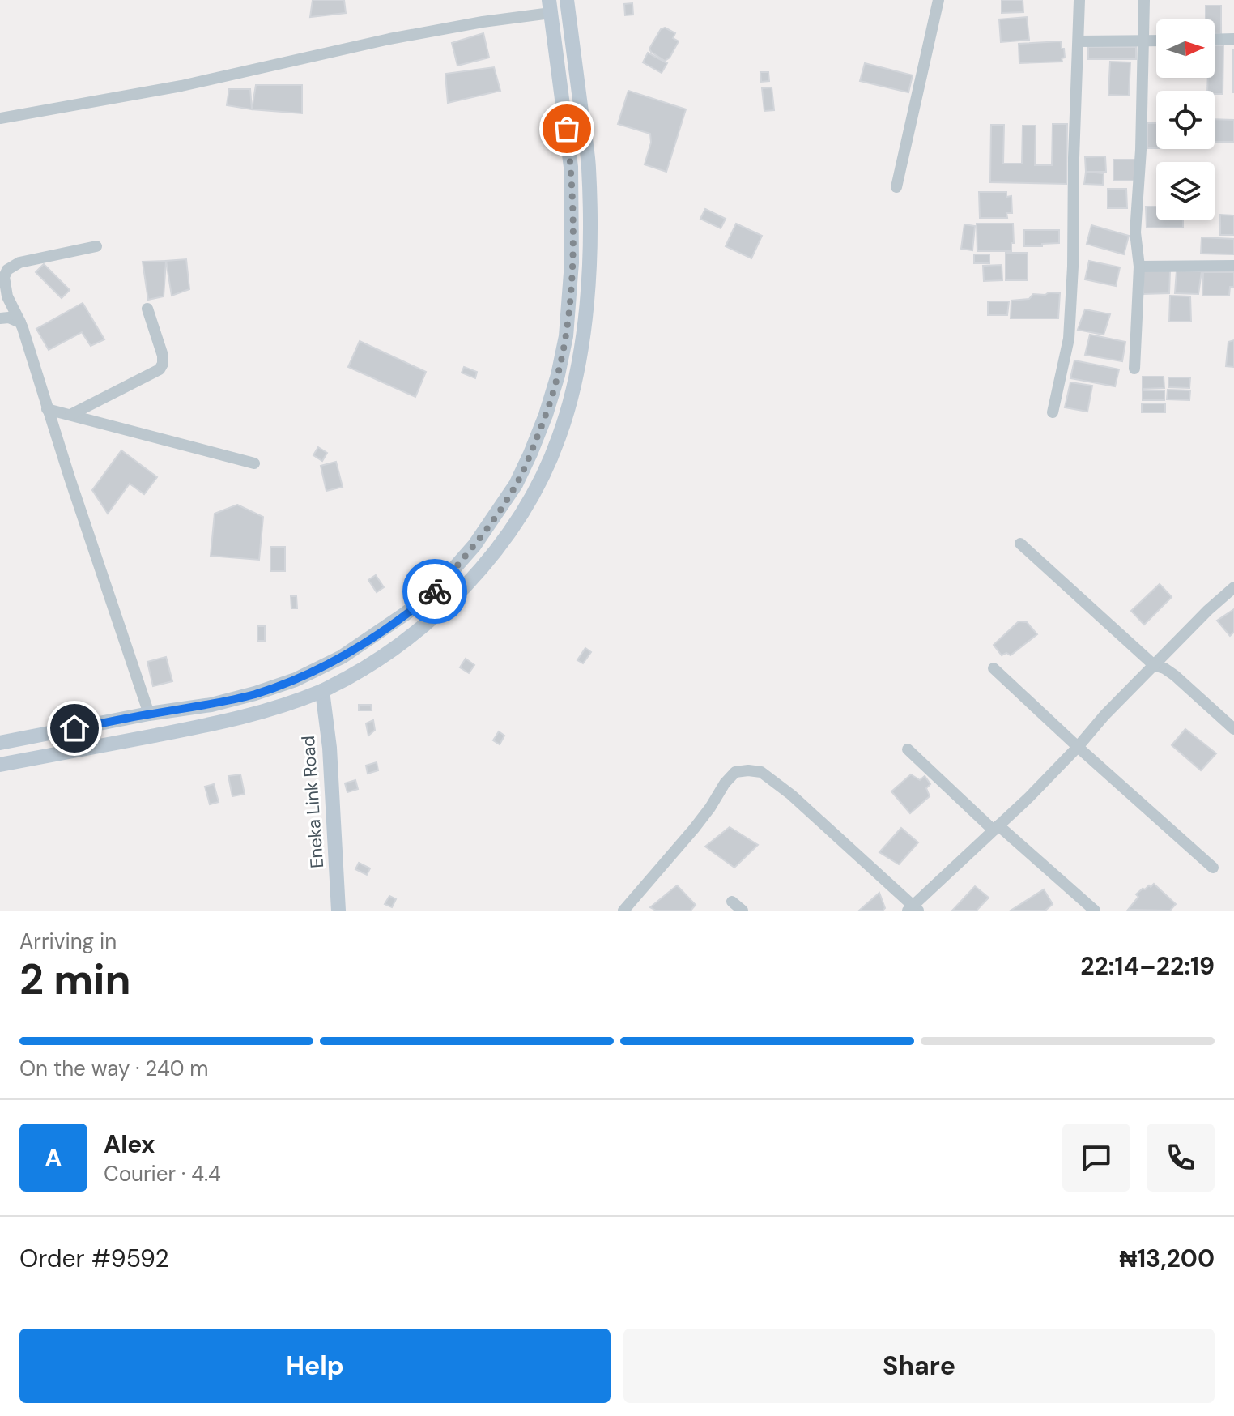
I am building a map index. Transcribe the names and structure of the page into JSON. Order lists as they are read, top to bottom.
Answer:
{
  "streets": {
    "main road": ["Eneka Link Road"]
  },
  "north": "right",
  "page": {
    "heading": ["2 min", "Arriving in", "22:14–22:19"],
    "panel": [
      "Alex",
      "Courier · 4.4",
      "Order #9592",
      "₦13,200"
    ],
    "bar": "On the way · 240 m",
    "round": "A",
    "buttons": ["Help", "Share"]
  }
}
